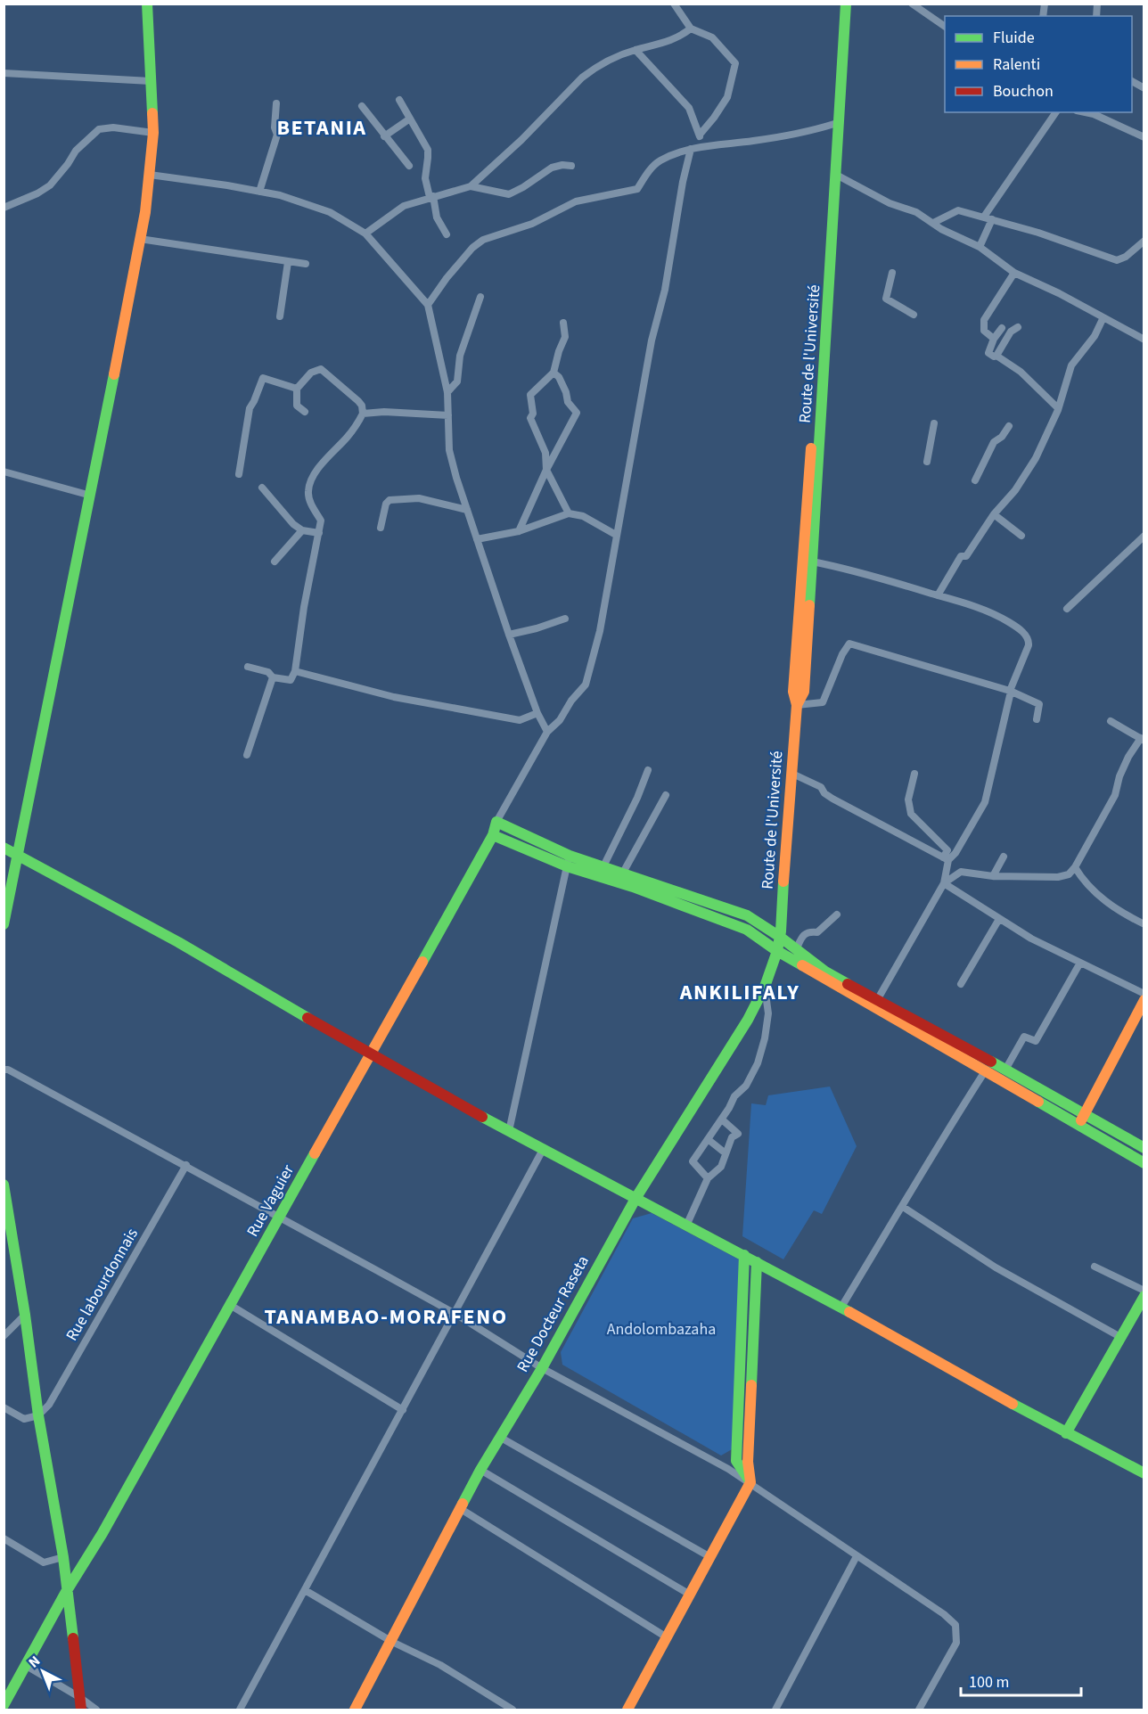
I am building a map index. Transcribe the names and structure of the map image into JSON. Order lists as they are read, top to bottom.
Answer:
{
  "streets": {
    "street": [
      "Route de l'Université",
      "Rue Vaguier",
      "Rue labourdonnais",
      "Rue Docteur Raseta"
    ]
  },
  "crossings": [
    ["Route de l'Université", "Rue Docteur Raseta"]
  ],
  "districts": ["BETANIA", "ANKILIFALY", "TANAMBAO-MORAFENO"],
  "parks": ["Andolombazaha"],
  "legend": ["Fluide", "Ralenti", "Bouchon"],
  "scale_bar": "100 m",
  "north": "top left"
}
